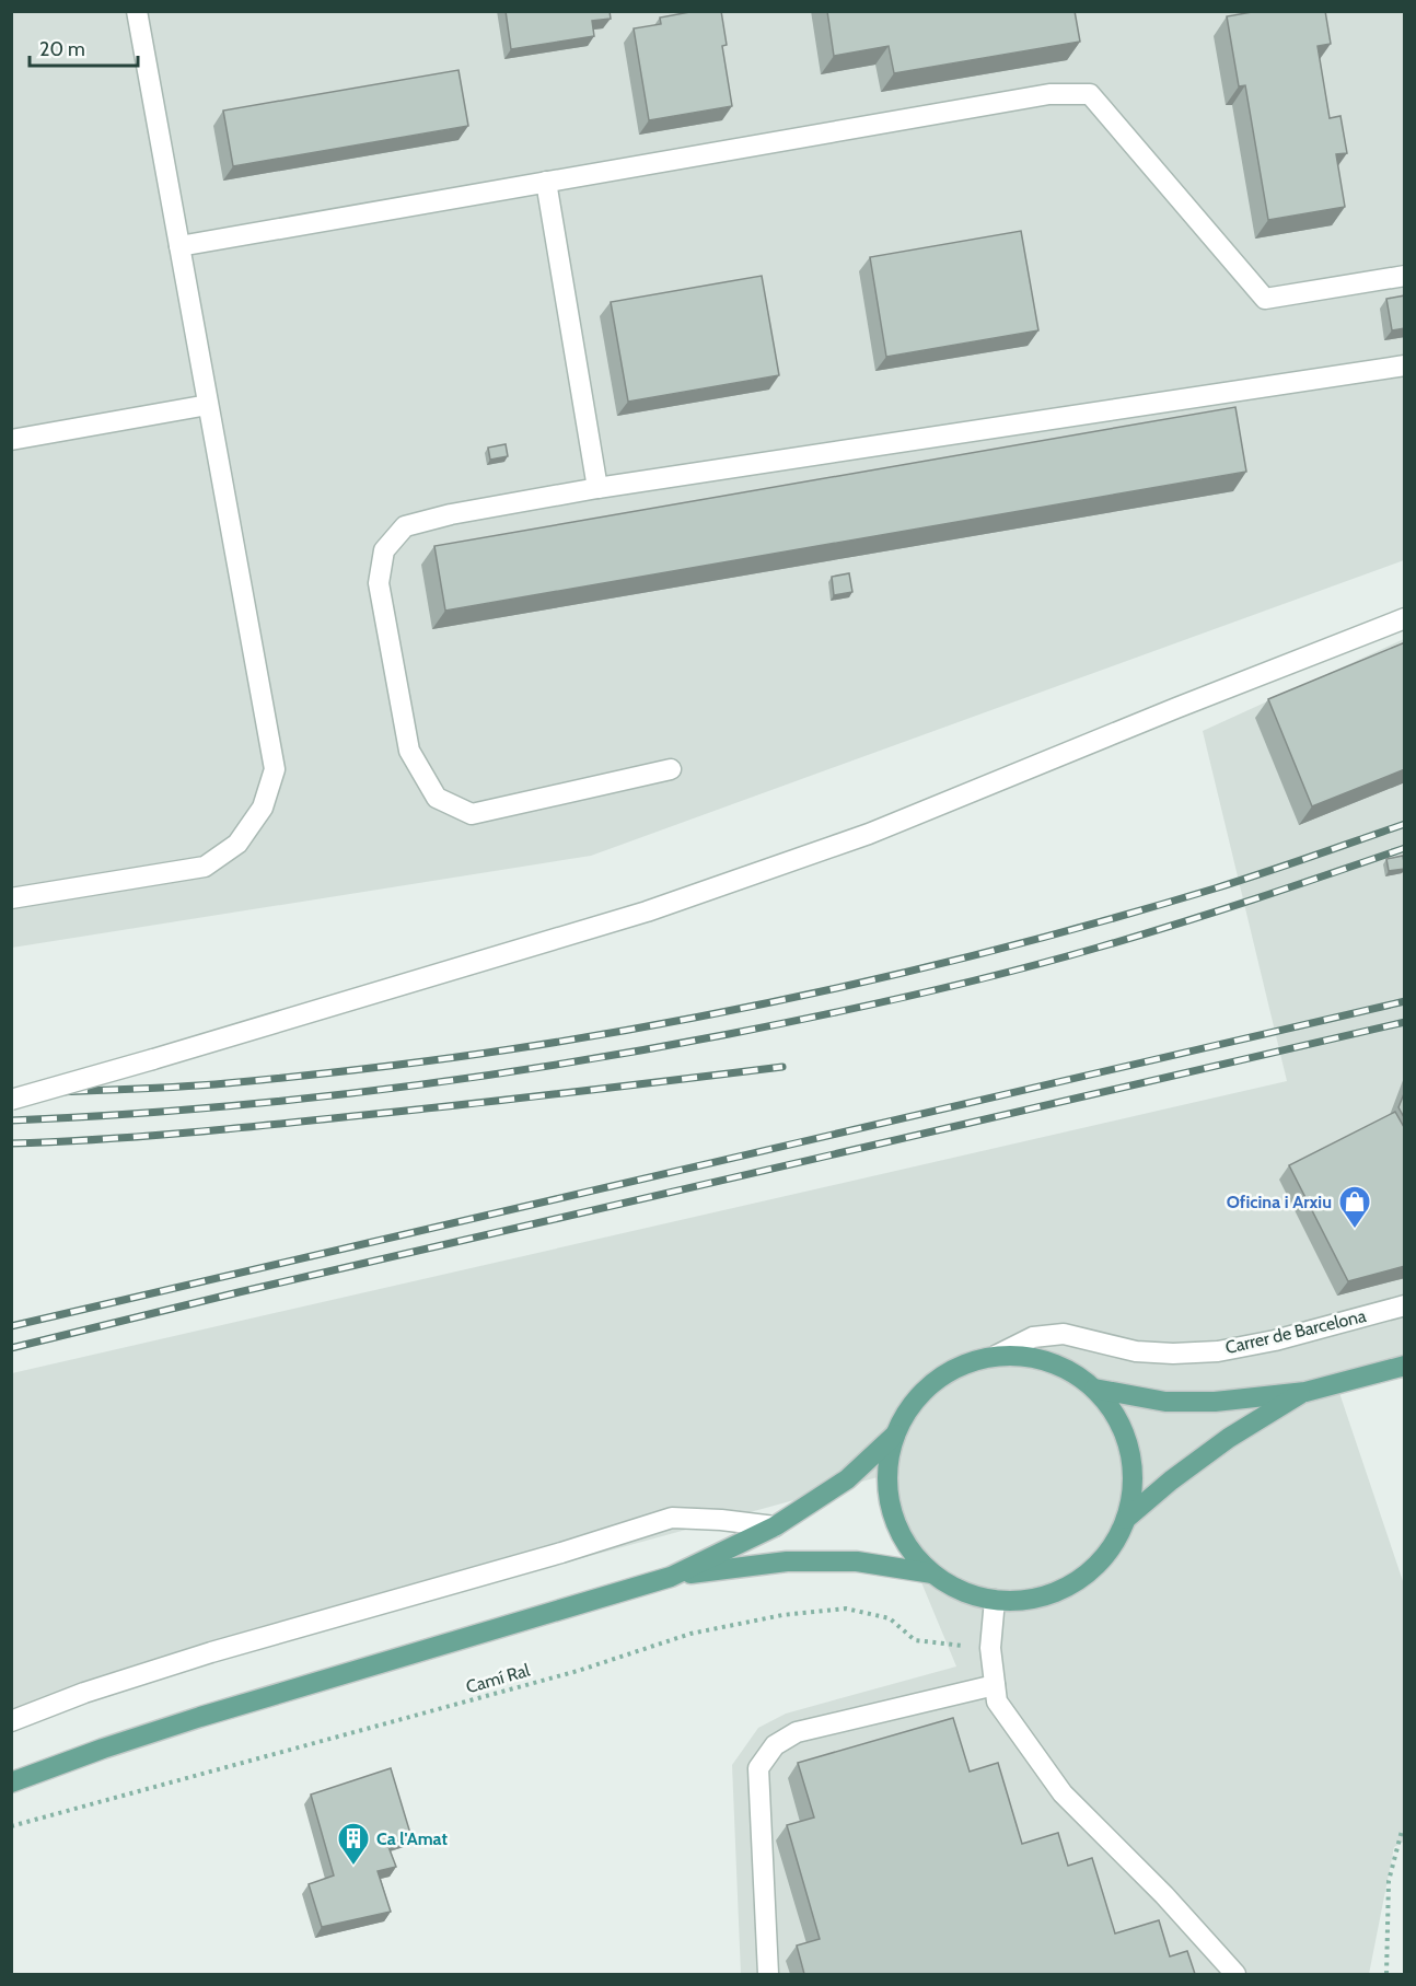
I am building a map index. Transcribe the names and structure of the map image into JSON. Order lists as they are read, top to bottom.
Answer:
{
  "streets": {
    "street": ["Carrer de Barcelona"],
    "path": ["Camí Ral"]
  },
  "places": {
    "shop": ["Oficina i Arxiu"],
    "building": ["Ca l'Amat"]
  },
  "scale_bar": "20 m"
}
